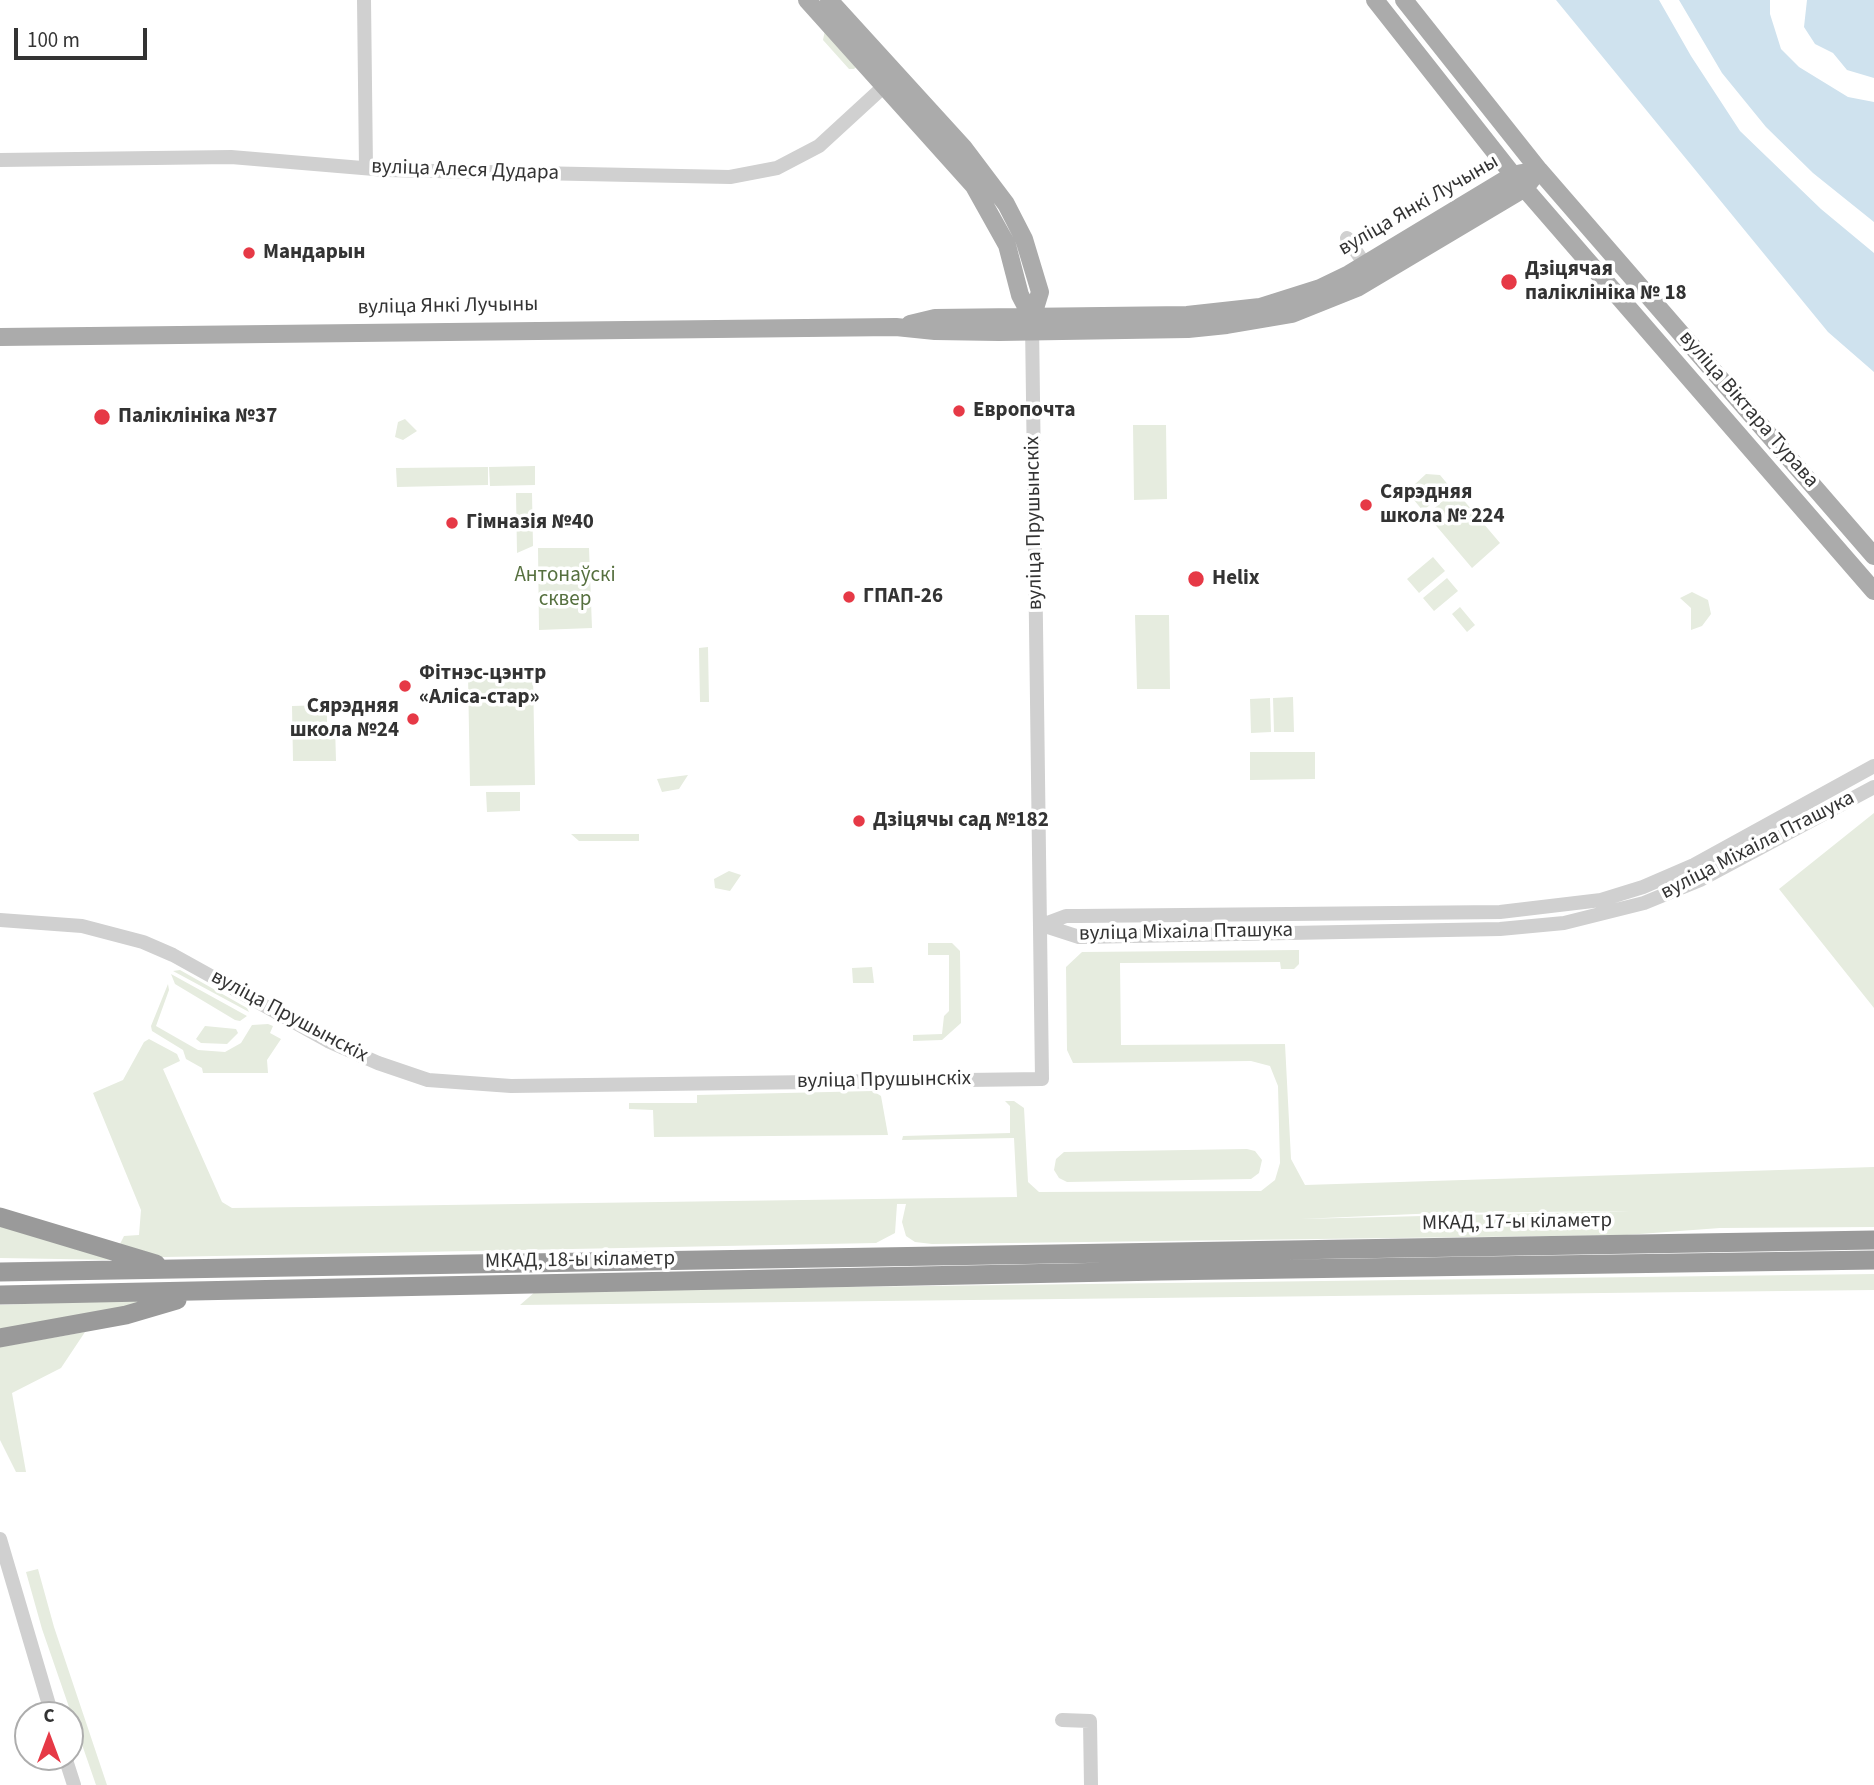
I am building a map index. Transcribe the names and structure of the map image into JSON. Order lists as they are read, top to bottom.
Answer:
{
  "streets": {
    "highway": ["МКАД, 17-ы кіламетр", "МКАД, 18-ы кіламетр"],
    "main road": ["вуліца Янкі Лучыны", "вуліца Віктара Турава"],
    "street": ["вуліца Алеся Дудара", "вуліца Прушынскіх", "вуліца Міхаіла Пташука"]
  },
  "crossings": [
    ["вуліца Янкі Лучыны", "вуліца Віктара Турава"],
    ["вуліца Янкі Лучыны", "вуліца Прушынскіх"],
    ["вуліца Прушынскіх", "вуліца Міхаіла Пташука"],
    ["МКАД, 17-ы кіламетр", "МКАД, 18-ы кіламетр"]
  ],
  "parks": ["Антонаўскі сквер"],
  "places": [
    "Мандарын",
    "Дзіцячая паліклініка № 18",
    "Европочта",
    "Паліклініка №37",
    "Сярэдняя школа № 224",
    "Гімназія №40",
    "Helix",
    "ГПАП-26",
    "Фітнэс-цэнтр «Аліса-стар»",
    "Сярэдняя школа №24",
    "Дзіцячы сад №182"
  ],
  "scale_bar": "100 m",
  "north": "top"
}
